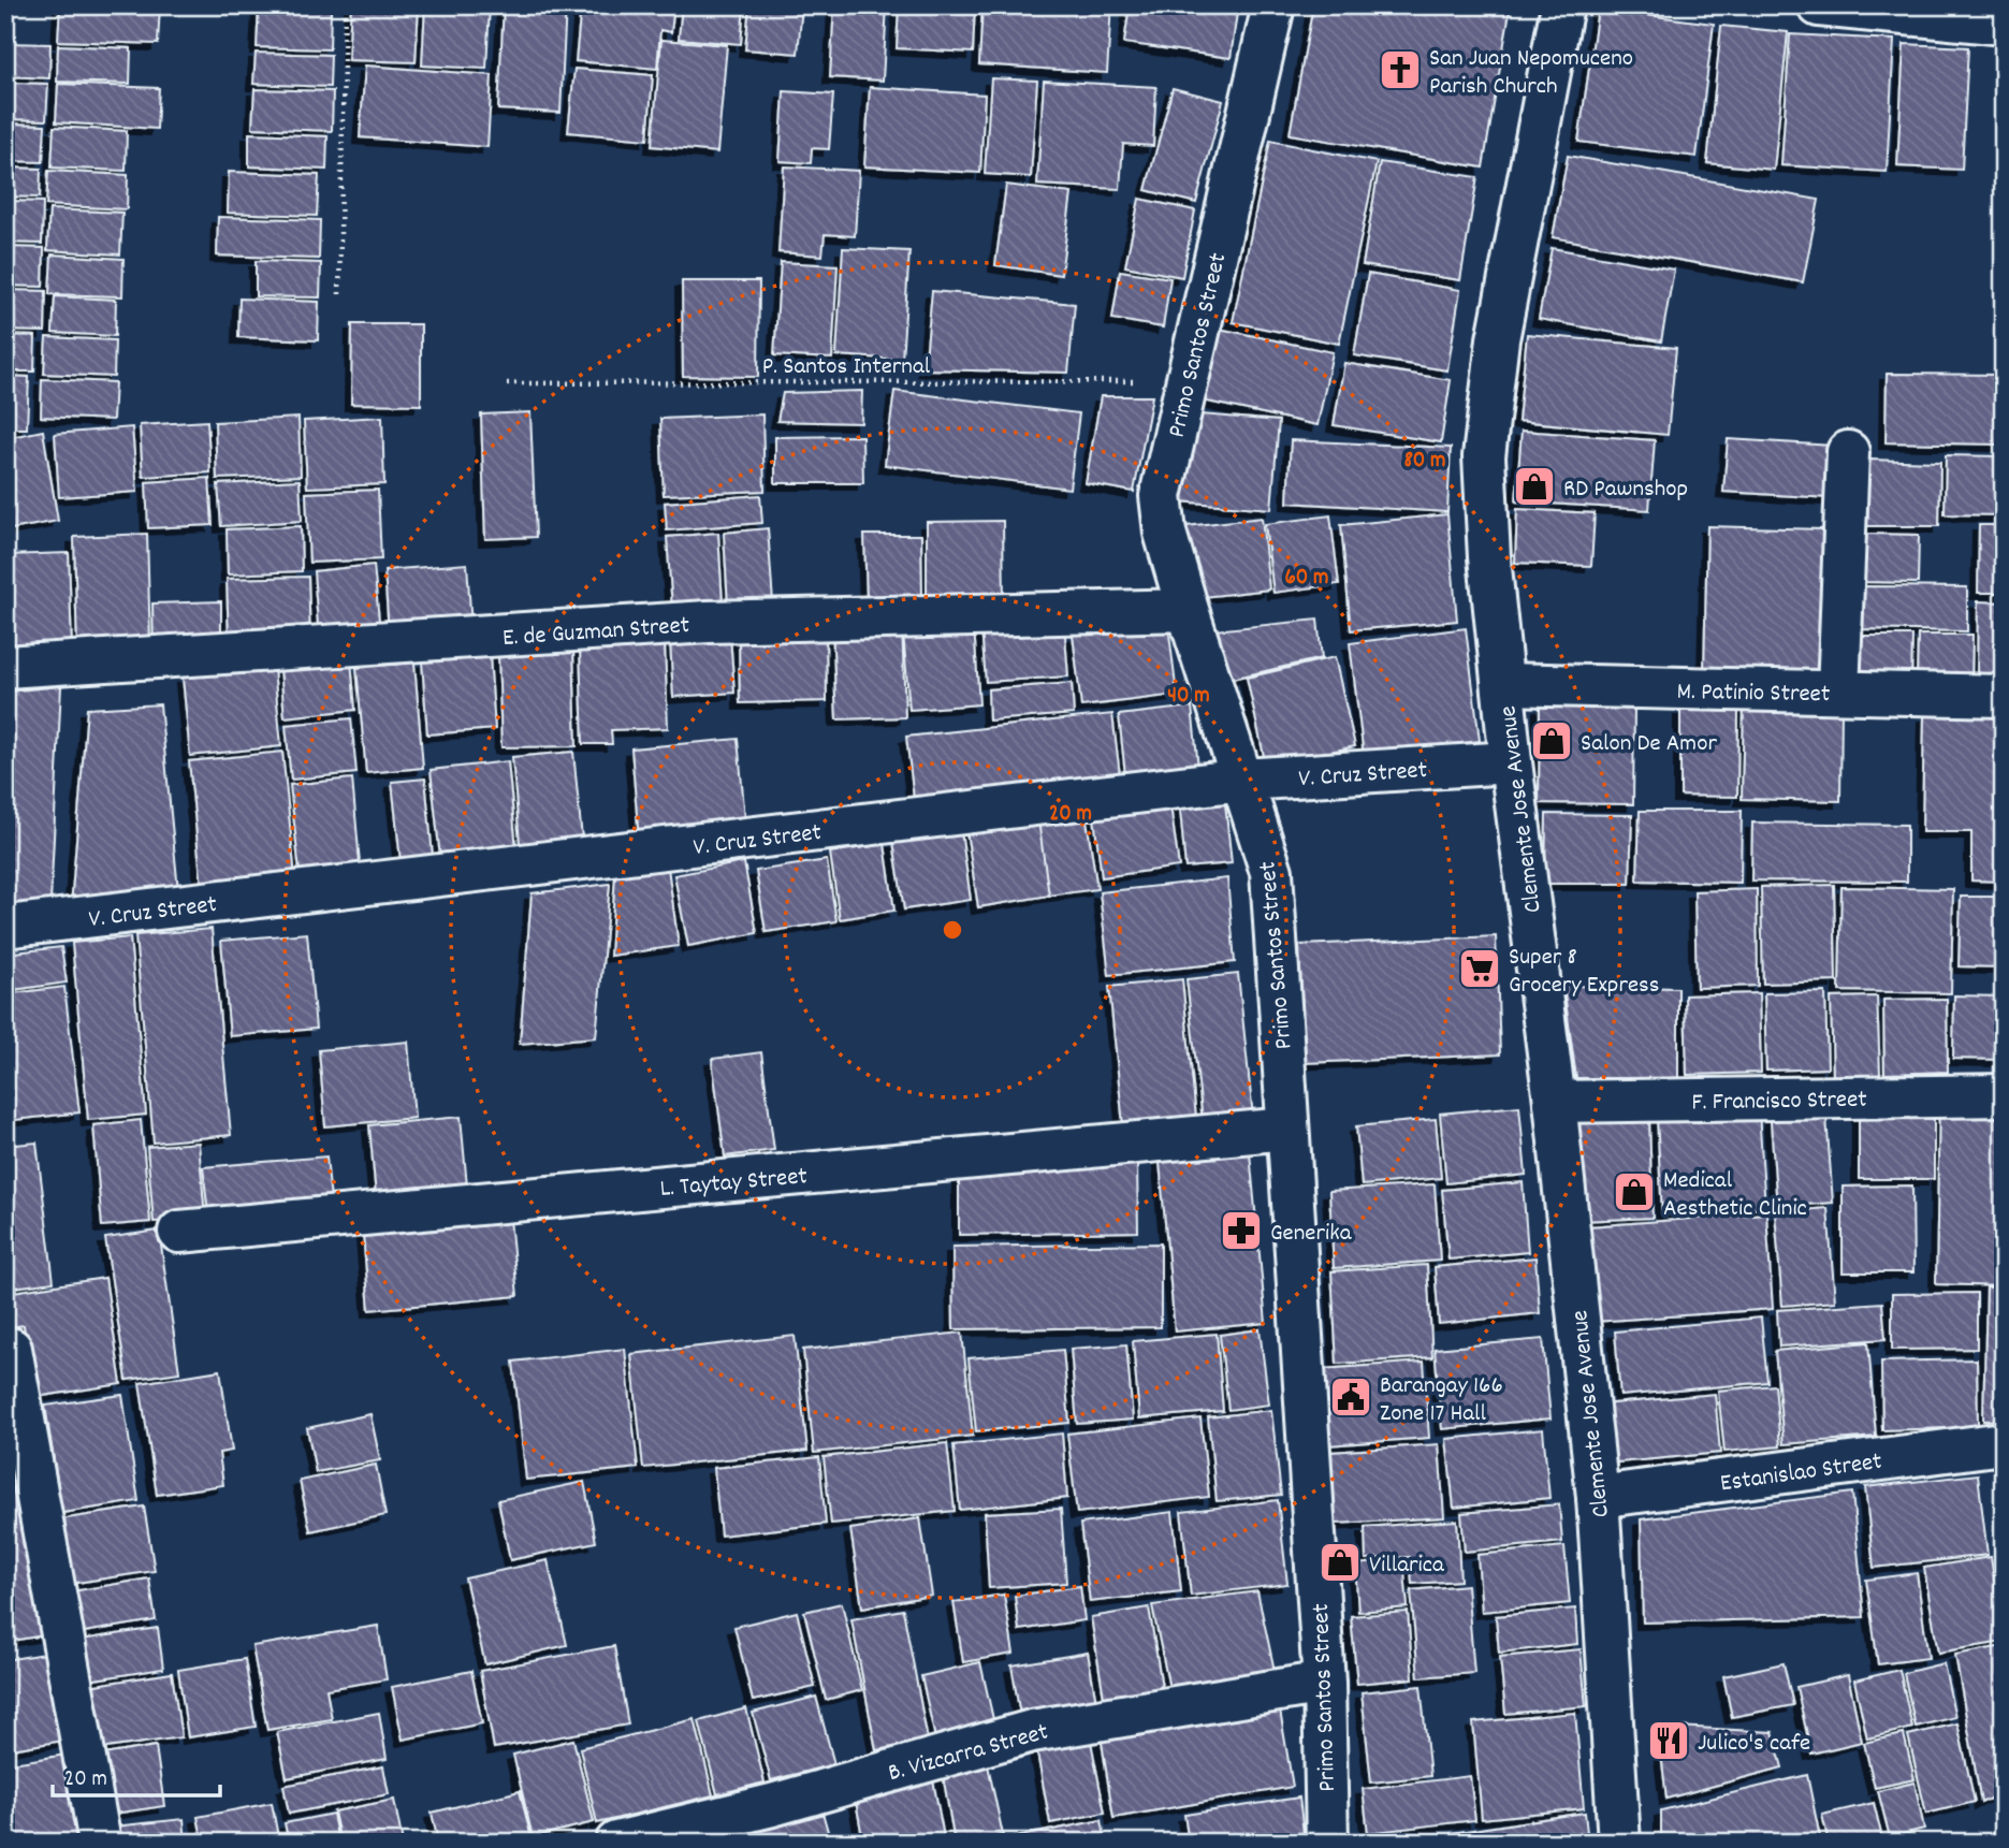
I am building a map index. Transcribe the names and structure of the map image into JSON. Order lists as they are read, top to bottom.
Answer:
{
  "streets": {
    "street": [
      "Primo Santos Street",
      "E. de Guzman Street",
      "M. Patinio Street",
      "V. Cruz Street",
      "Clemente Jose Avenue",
      "F. Francisco Street",
      "L. Taytay Street",
      "Estanislao Street",
      "B. Vizcarra Street"
    ],
    "path": ["P. Santos Internal"]
  },
  "crossings": [
    ["Primo Santos Street", "P. Santos Internal"],
    ["Primo Santos Street", "E. de Guzman Street"],
    ["Primo Santos Street", "V. Cruz Street"],
    ["Primo Santos Street", "L. Taytay Street"],
    ["Primo Santos Street", "B. Vizcarra Street"],
    ["M. Patinio Street", "Clemente Jose Avenue"],
    ["V. Cruz Street", "Clemente Jose Avenue"],
    ["Clemente Jose Avenue", "F. Francisco Street"],
    ["Clemente Jose Avenue", "Estanislao Street"]
  ],
  "places": {
    "church": ["San Juan Nepomuceno Parish Church"],
    "shop": [
      "RD Pawnshop",
      "Salon De Amor",
      "Medical Aesthetic Clinic",
      "Villarica"
    ],
    "supermarket": ["Super 8 Grocery Express"],
    "pharmacy": ["Generika"],
    "public building": ["Barangay 166 Zone 17 Hall"],
    "restaurant": ["Julico's cafe"]
  },
  "scale_bar": "20 m",
  "rings": [
    "80 m",
    "60 m",
    "40 m",
    "20 m"
  ]
}
